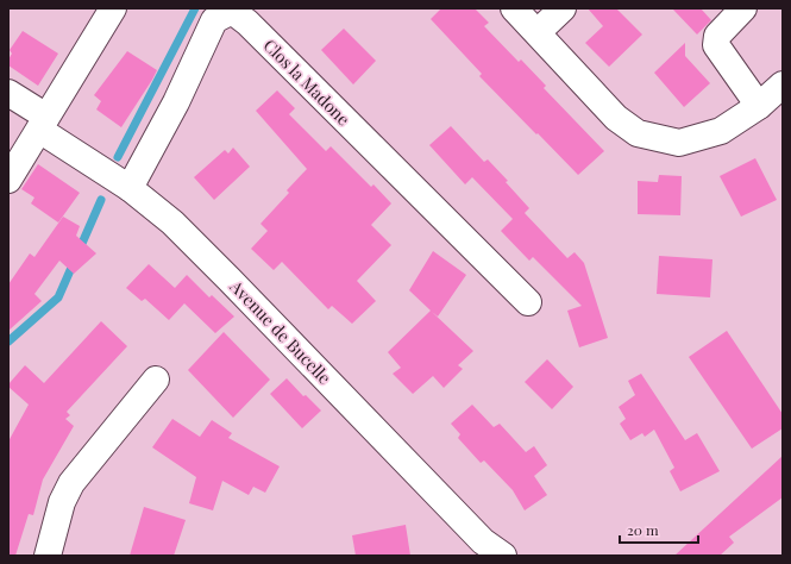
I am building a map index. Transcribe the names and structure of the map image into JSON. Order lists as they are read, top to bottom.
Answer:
{
  "streets": {
    "street": ["Clos la Madone", "Avenue de Bucelle"]
  },
  "crossings": [
    ["Clos la Madone", "Avenue de Bucelle"]
  ],
  "scale_bar": "20 m"
}
